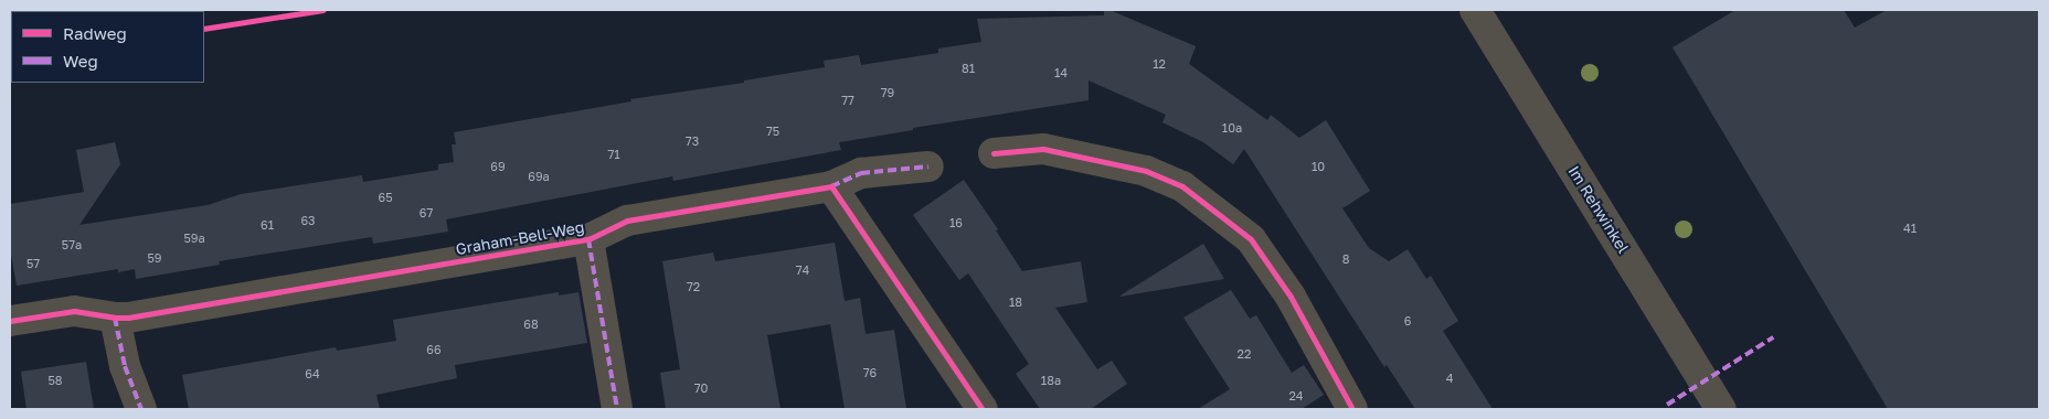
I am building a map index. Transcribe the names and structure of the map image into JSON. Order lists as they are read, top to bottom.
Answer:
{
  "streets": {
    "street": ["Im Rehwinkel", "Graham-Bell-Weg"]
  },
  "house_numbers": [
    "12",
    "81",
    "14",
    "79",
    "77",
    "10a",
    "75",
    "73",
    "71",
    "69",
    "10",
    "69a",
    "65",
    "67",
    "63",
    "16",
    "61",
    "41",
    "59a",
    "57a",
    "59",
    "8",
    "57",
    "74",
    "72",
    "18",
    "6",
    "68",
    "66",
    "22",
    "76",
    "64",
    "4",
    "58",
    "18a",
    "70",
    "24"
  ],
  "legend": ["Radweg", "Weg"]
}
